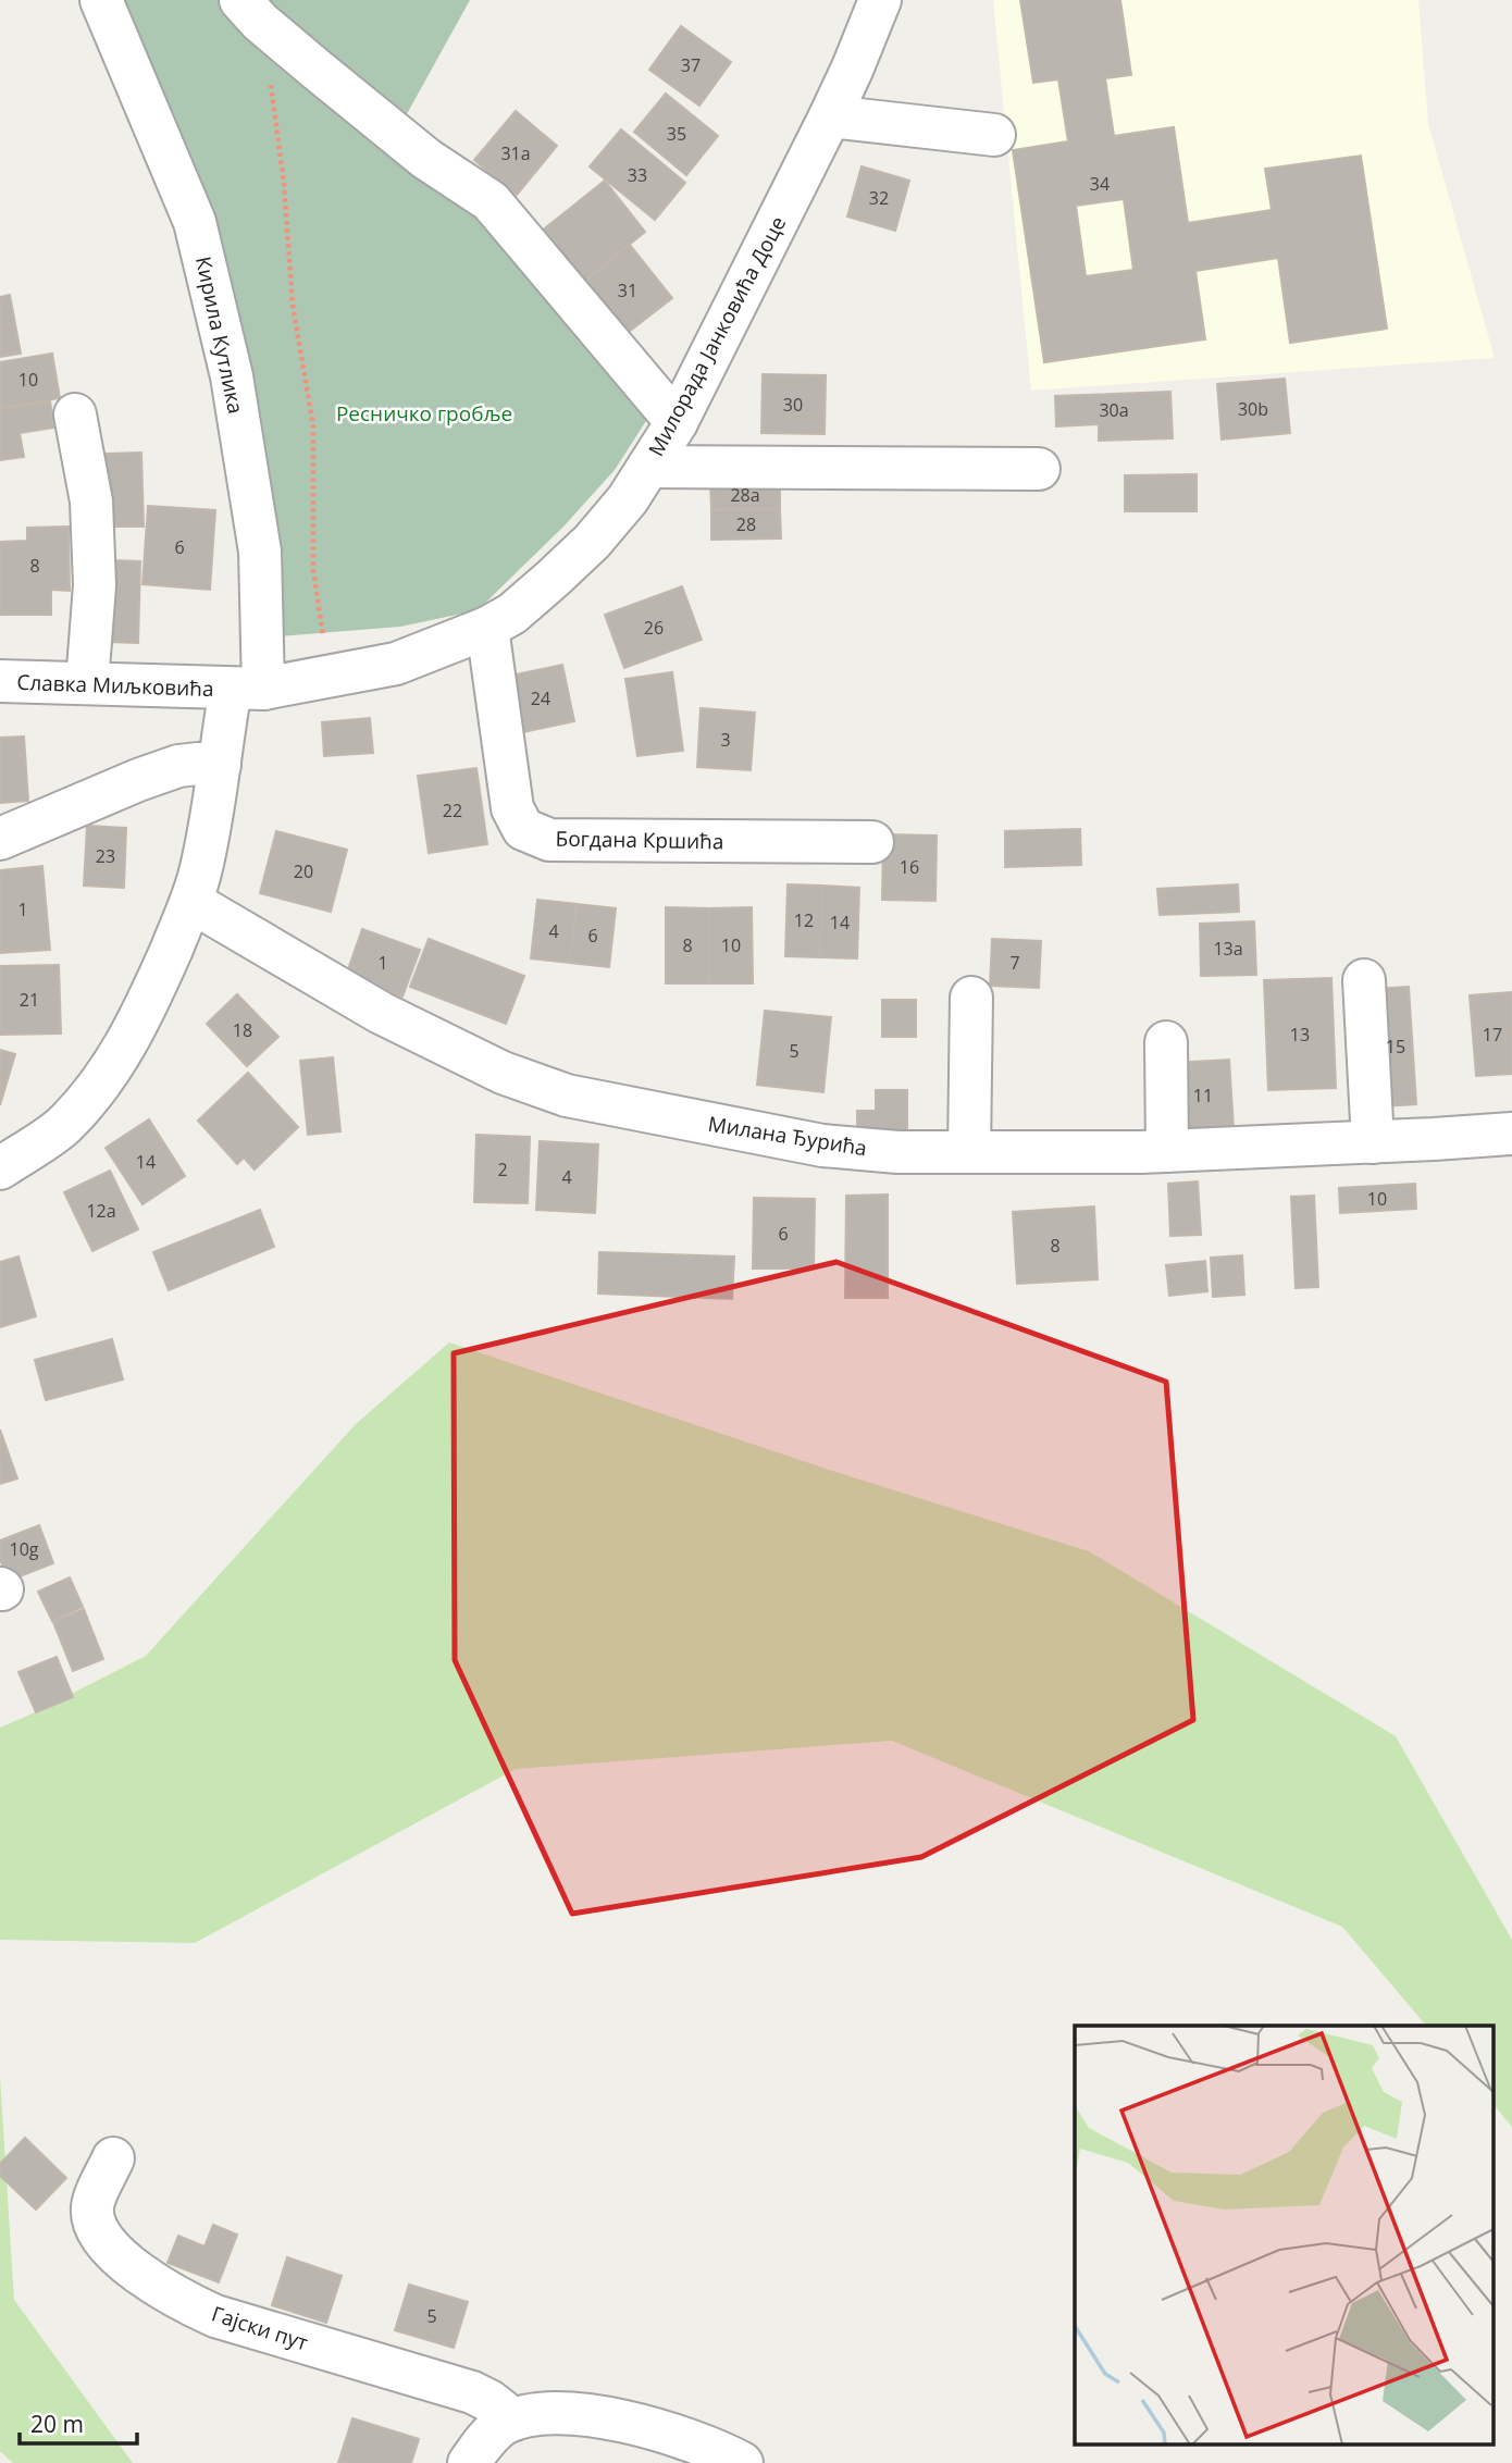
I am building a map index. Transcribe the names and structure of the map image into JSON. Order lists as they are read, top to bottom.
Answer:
{
  "streets": {
    "street": [
      "Кирила Кутлика",
      "Милорада Јанковића Доце",
      "Славка Миљковића",
      "Богдана Кршића",
      "Милана Ђурића",
      "Гајски пут"
    ]
  },
  "crossings": [
    ["Кирила Кутлика", "Милорада Јанковића Доце"],
    ["Кирила Кутлика", "Славка Миљковића"],
    ["Милорада Јанковића Доце", "Славка Миљковића"],
    ["Милорада Јанковића Доце", "Богдана Кршића"]
  ],
  "parks": ["Ресничко гробље"],
  "house_numbers": [
    "37",
    "35",
    "31a",
    "33",
    "34",
    "32",
    "31",
    "10",
    "30",
    "30b",
    "30a",
    "28a",
    "28",
    "6",
    "8",
    "26",
    "24",
    "3",
    "22",
    "23",
    "16",
    "20",
    "1",
    "12",
    "14",
    "4",
    "6",
    "8",
    "10",
    "13a",
    "1",
    "7",
    "21",
    "18",
    "13",
    "17",
    "15",
    "5",
    "11",
    "14",
    "2",
    "4",
    "10",
    "12a",
    "6",
    "8",
    "10g",
    "5"
  ],
  "scale_bar": "20 m"
}
